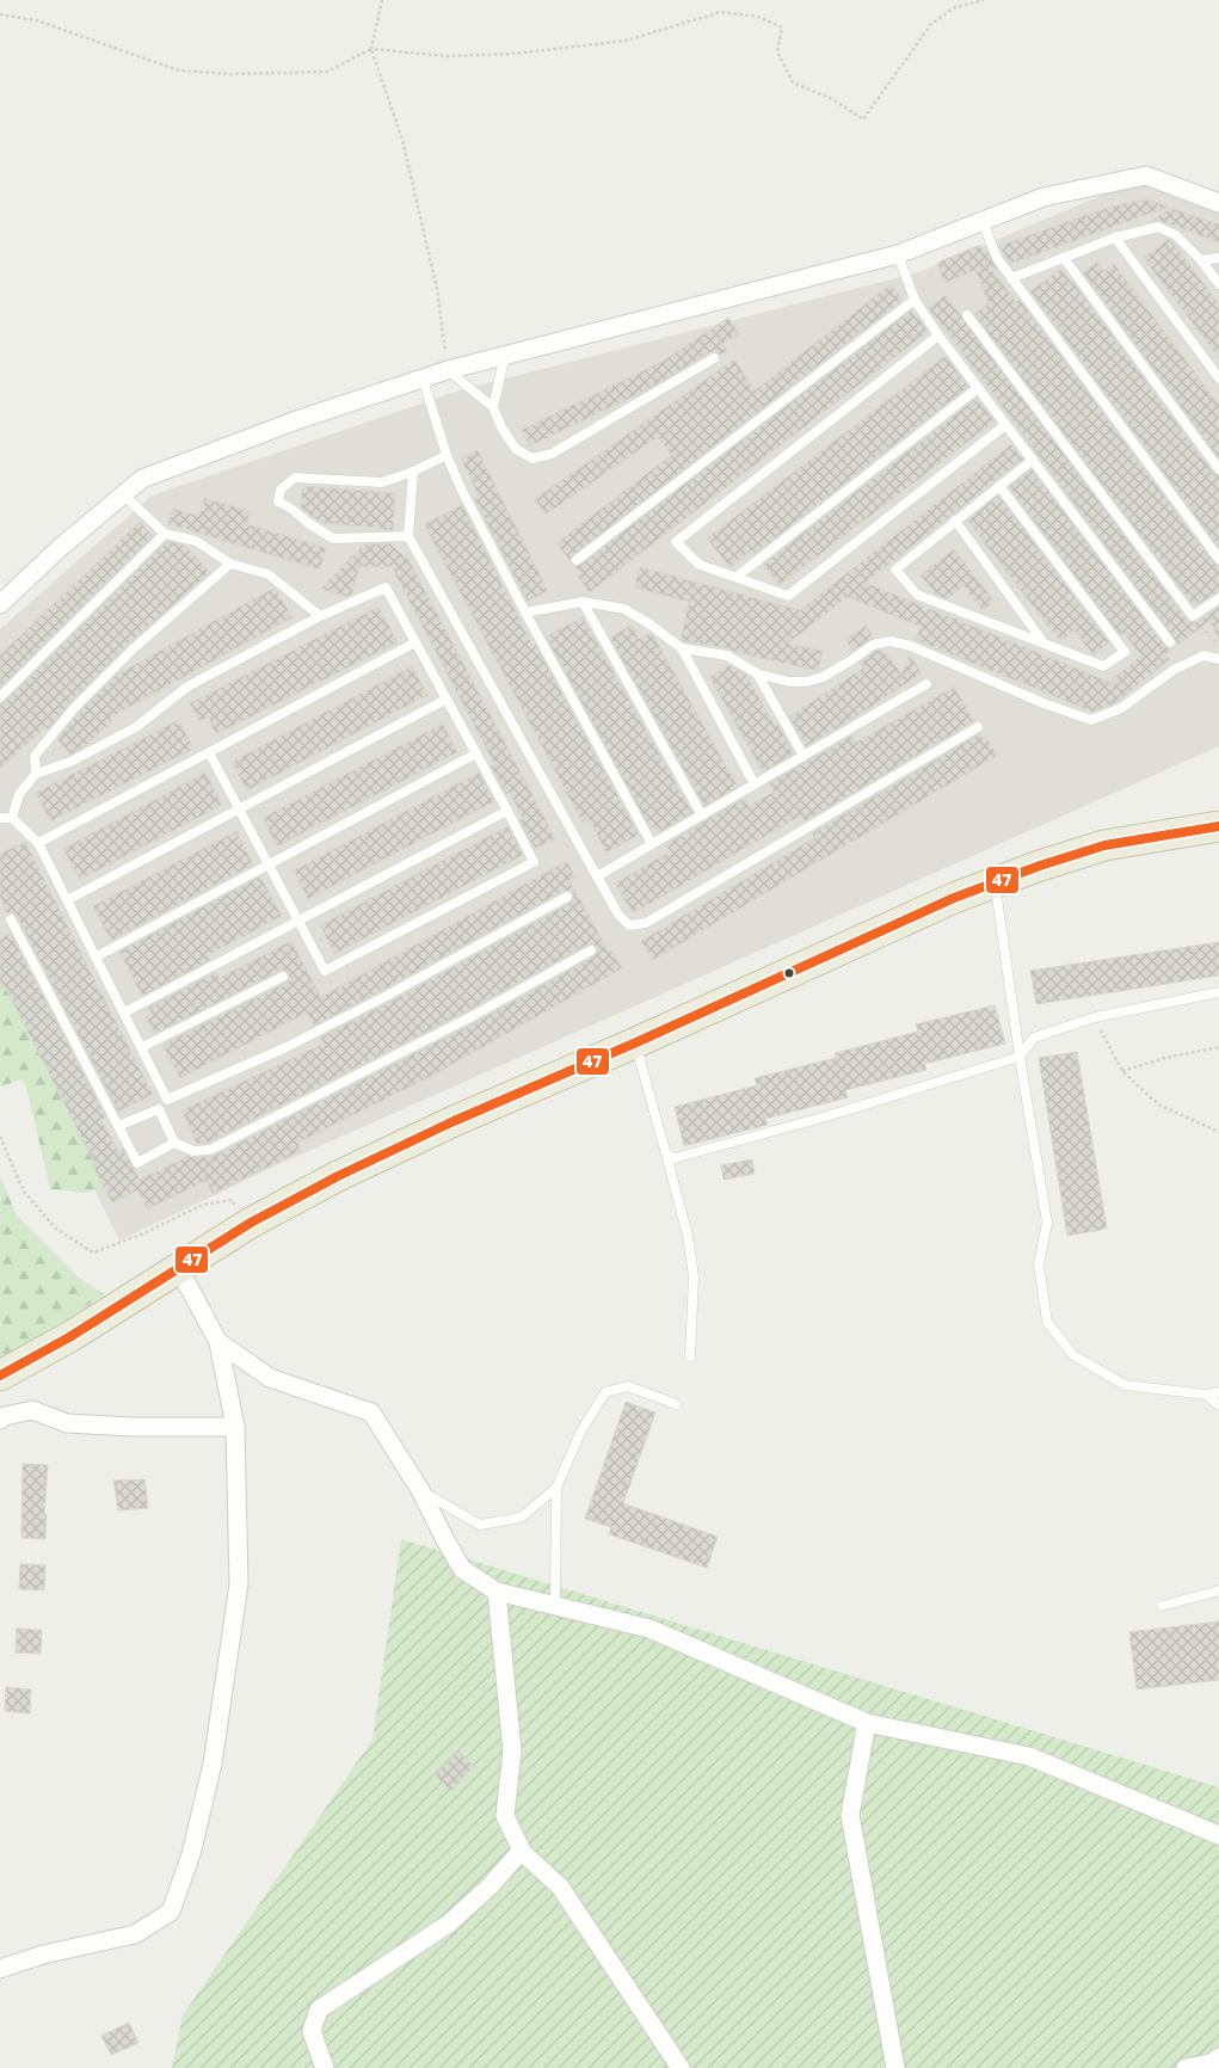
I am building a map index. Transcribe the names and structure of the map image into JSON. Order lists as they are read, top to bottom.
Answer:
{
  "lines": ["transit line 47"]
}
